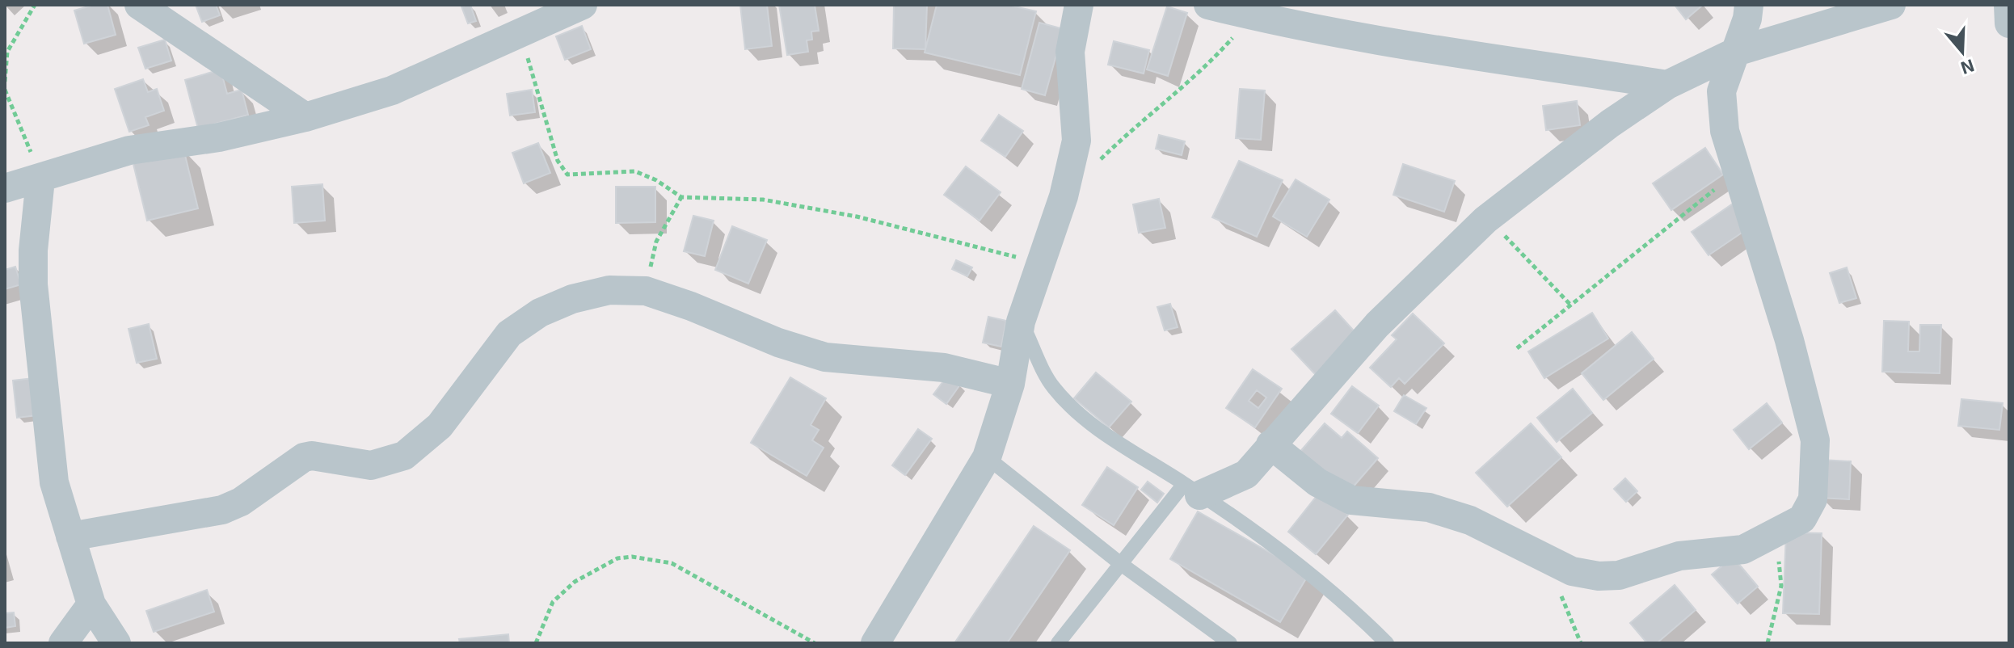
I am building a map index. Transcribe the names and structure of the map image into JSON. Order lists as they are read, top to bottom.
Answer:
{
  "north": "bottom"
}
